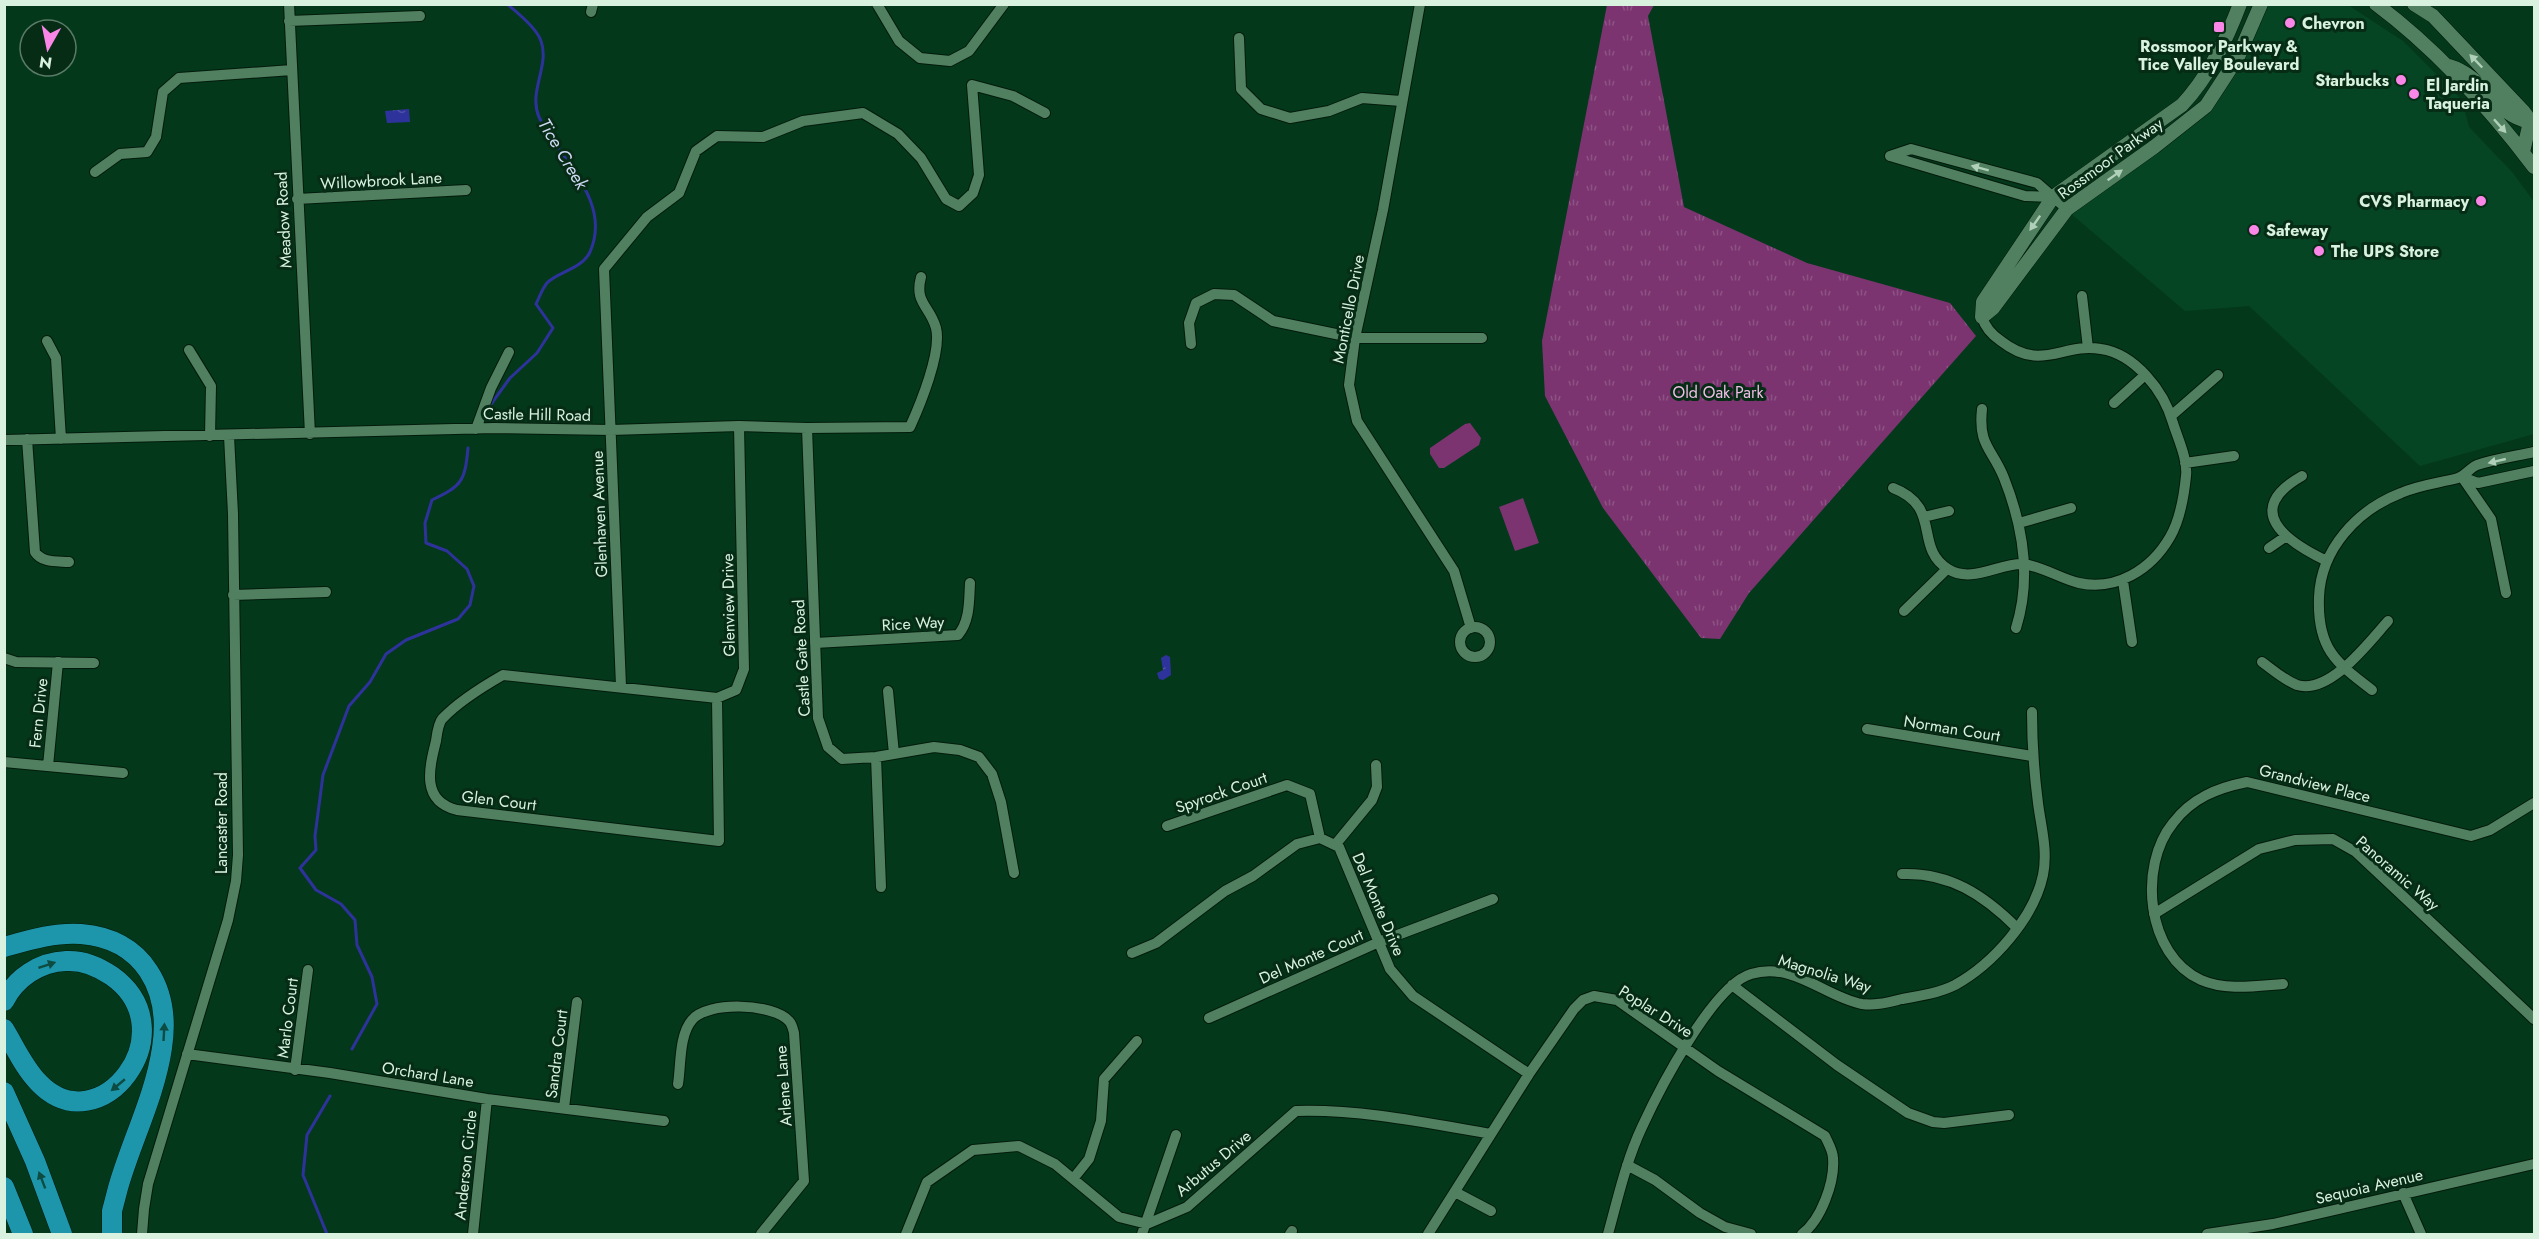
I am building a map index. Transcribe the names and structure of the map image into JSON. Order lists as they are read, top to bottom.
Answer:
{
  "streets": {
    "street": [
      "Rossmoor Parkway",
      "Willowbrook Lane",
      "Meadow Road",
      "Monticello Drive",
      "Castle Hill Road",
      "Glenhaven Avenue",
      "Glenview Drive",
      "Rice Way",
      "Castle Gate Road",
      "Fern Drive",
      "Norman Court",
      "Grandview Place",
      "Spyrock Court",
      "Glen Court",
      "Lancaster Road",
      "Panoramic Way",
      "Del Monte Drive",
      "Del Monte Court",
      "Magnolia Way",
      "Poplar Drive",
      "Marlo Court",
      "Sandra Court",
      "Orchard Lane",
      "Arlene Lane",
      "Arbutus Drive",
      "Anderson Circle",
      "Sequoia Avenue"
    ]
  },
  "crossings": [
    ["Willowbrook Lane", "Meadow Road"],
    ["Meadow Road", "Castle Hill Road"],
    ["Castle Hill Road", "Glenhaven Avenue"],
    ["Castle Hill Road", "Glenview Drive"],
    ["Castle Hill Road", "Castle Gate Road"],
    ["Castle Hill Road", "Lancaster Road"],
    ["Glenhaven Avenue", "Glen Court"],
    ["Glenview Drive", "Glen Court"],
    ["Rice Way", "Castle Gate Road"],
    ["Norman Court", "Magnolia Way"],
    ["Grandview Place", "Panoramic Way"],
    ["Spyrock Court", "Del Monte Drive"],
    ["Lancaster Road", "Orchard Lane"],
    ["Del Monte Drive", "Del Monte Court"],
    ["Del Monte Drive", "Poplar Drive"],
    ["Magnolia Way", "Poplar Drive"],
    ["Poplar Drive", "Arbutus Drive"],
    ["Marlo Court", "Orchard Lane"],
    ["Sandra Court", "Orchard Lane"],
    ["Orchard Lane", "Anderson Circle"]
  ],
  "water": ["Tice Creek"],
  "parks": ["Old Oak Park"],
  "places": {
    "other": [
      "Chevron",
      "Starbucks",
      "El Jardin Taqueria",
      "CVS Pharmacy",
      "Safeway",
      "The UPS Store"
    ],
    "transit": ["Rossmoor Parkway & Tice Valley Boulevard"]
  },
  "north": "bottom"
}
